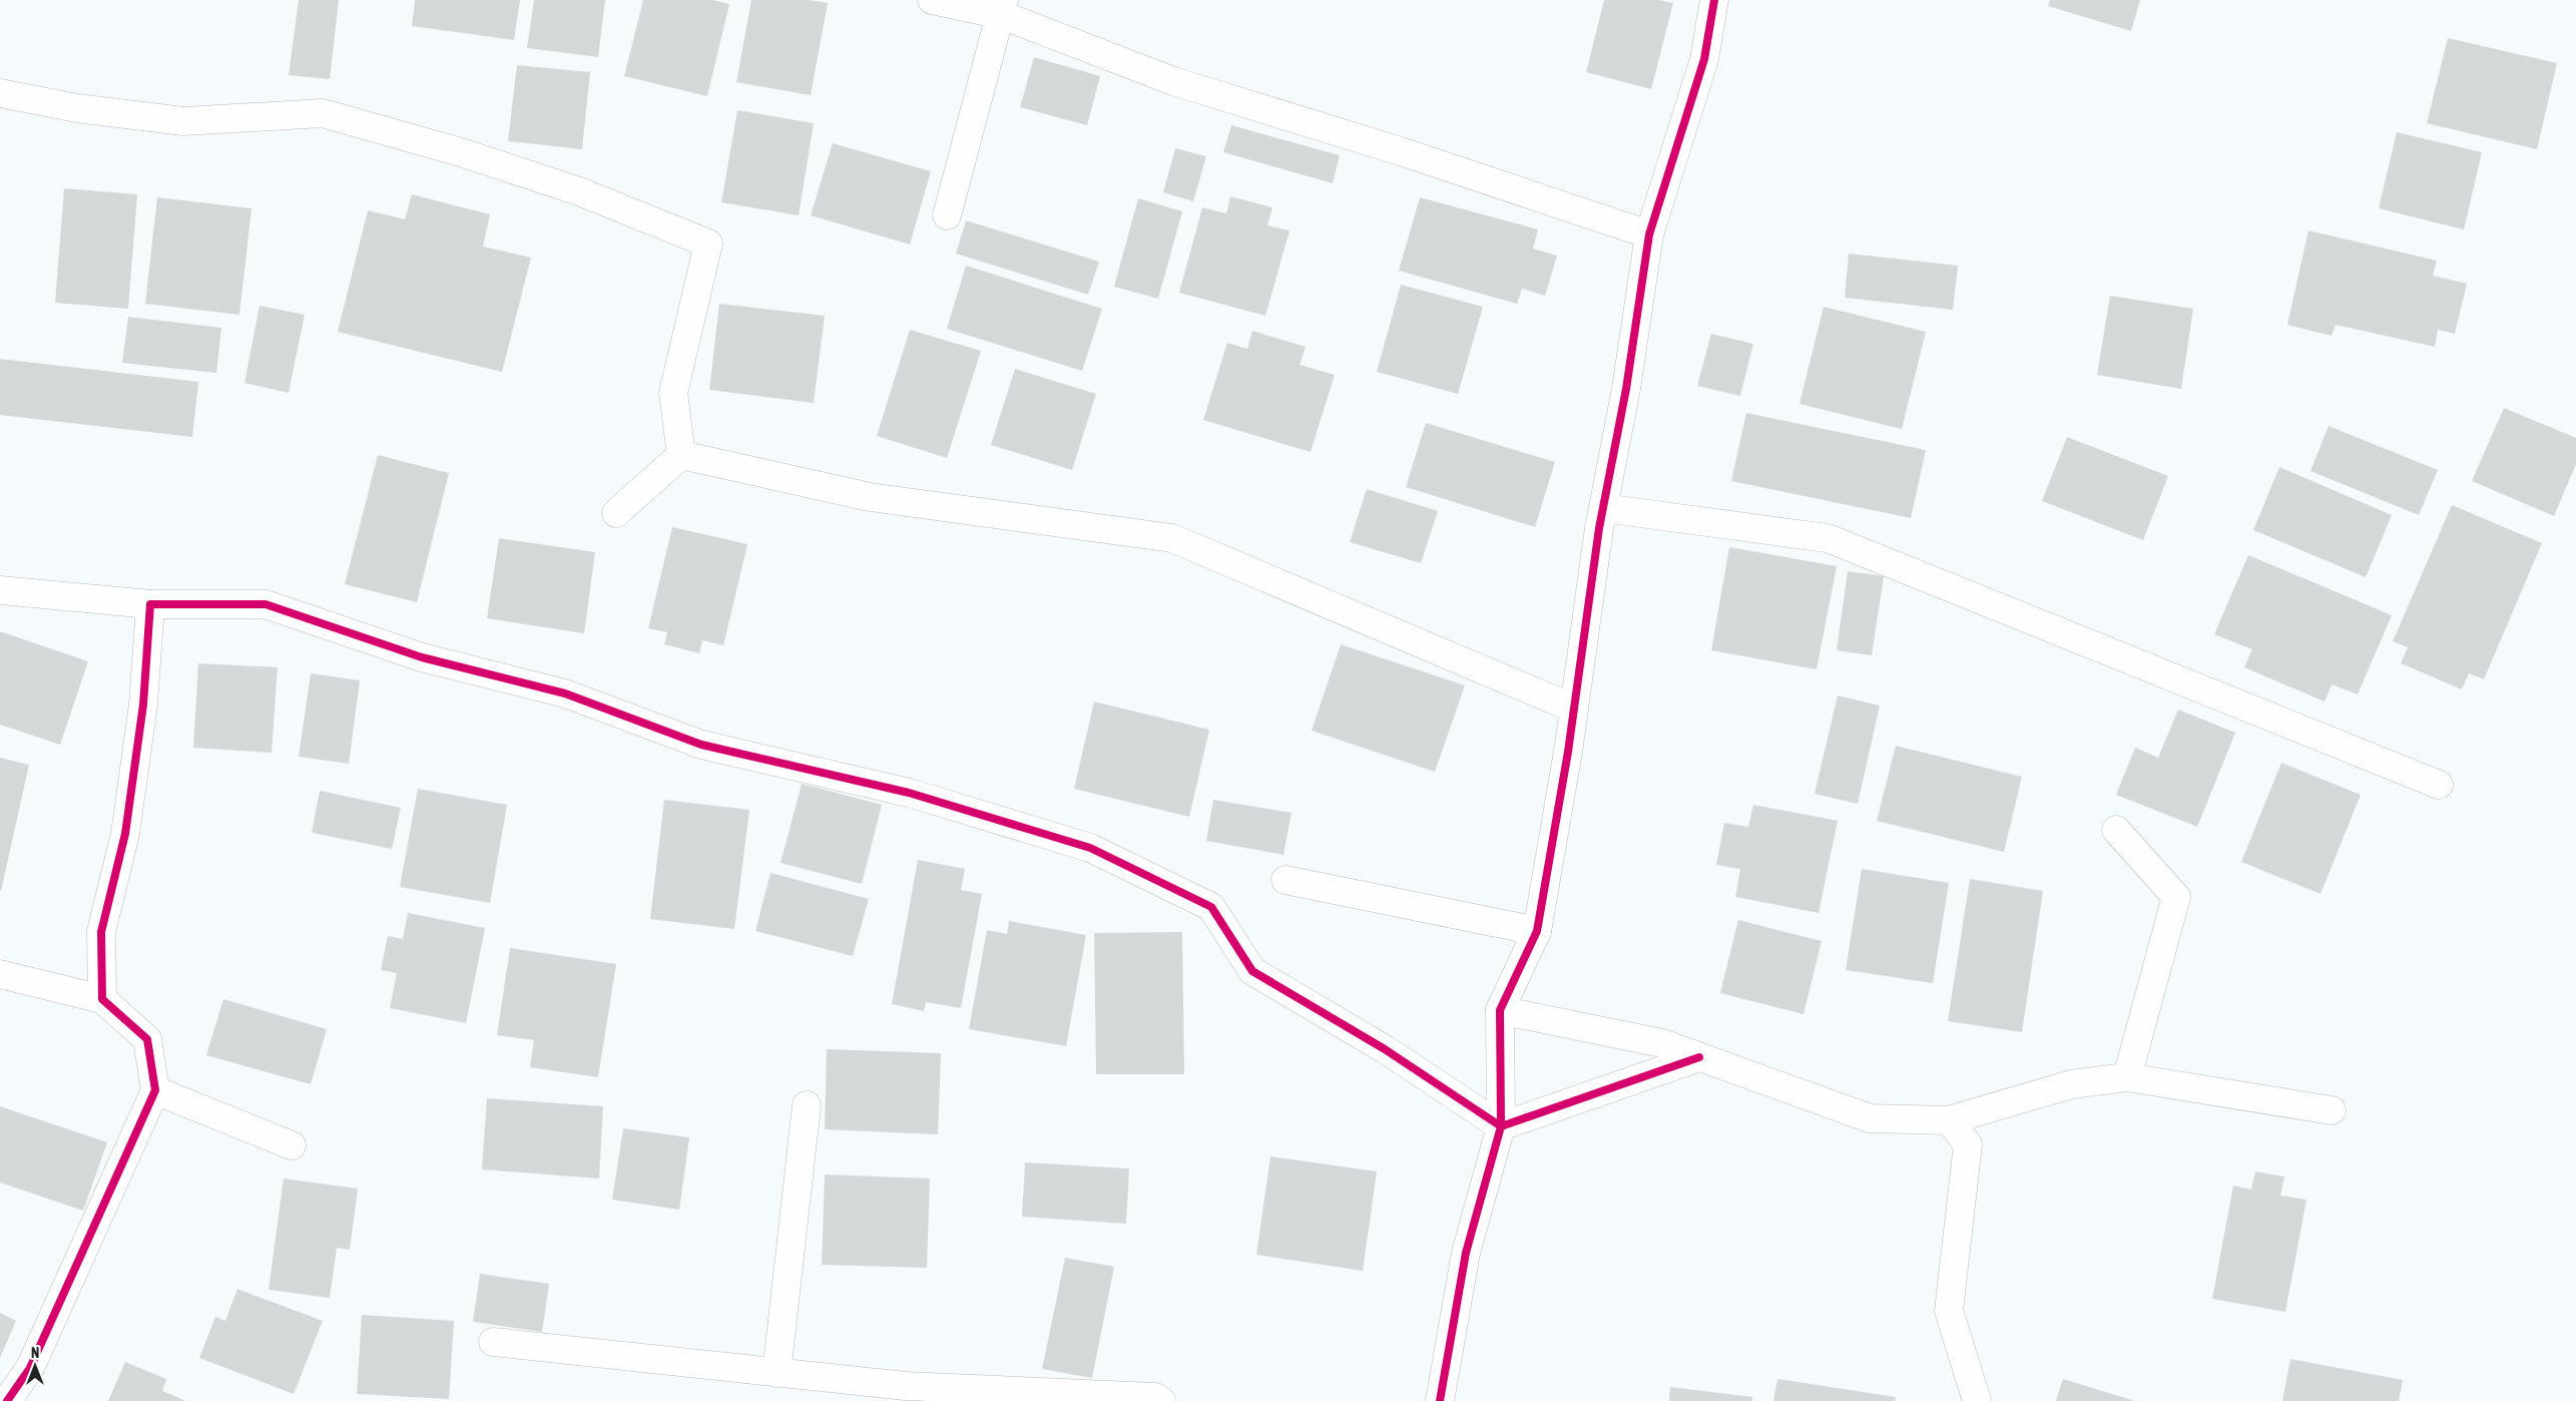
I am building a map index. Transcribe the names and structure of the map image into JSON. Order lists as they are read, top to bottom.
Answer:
{
  "north": "top"
}
